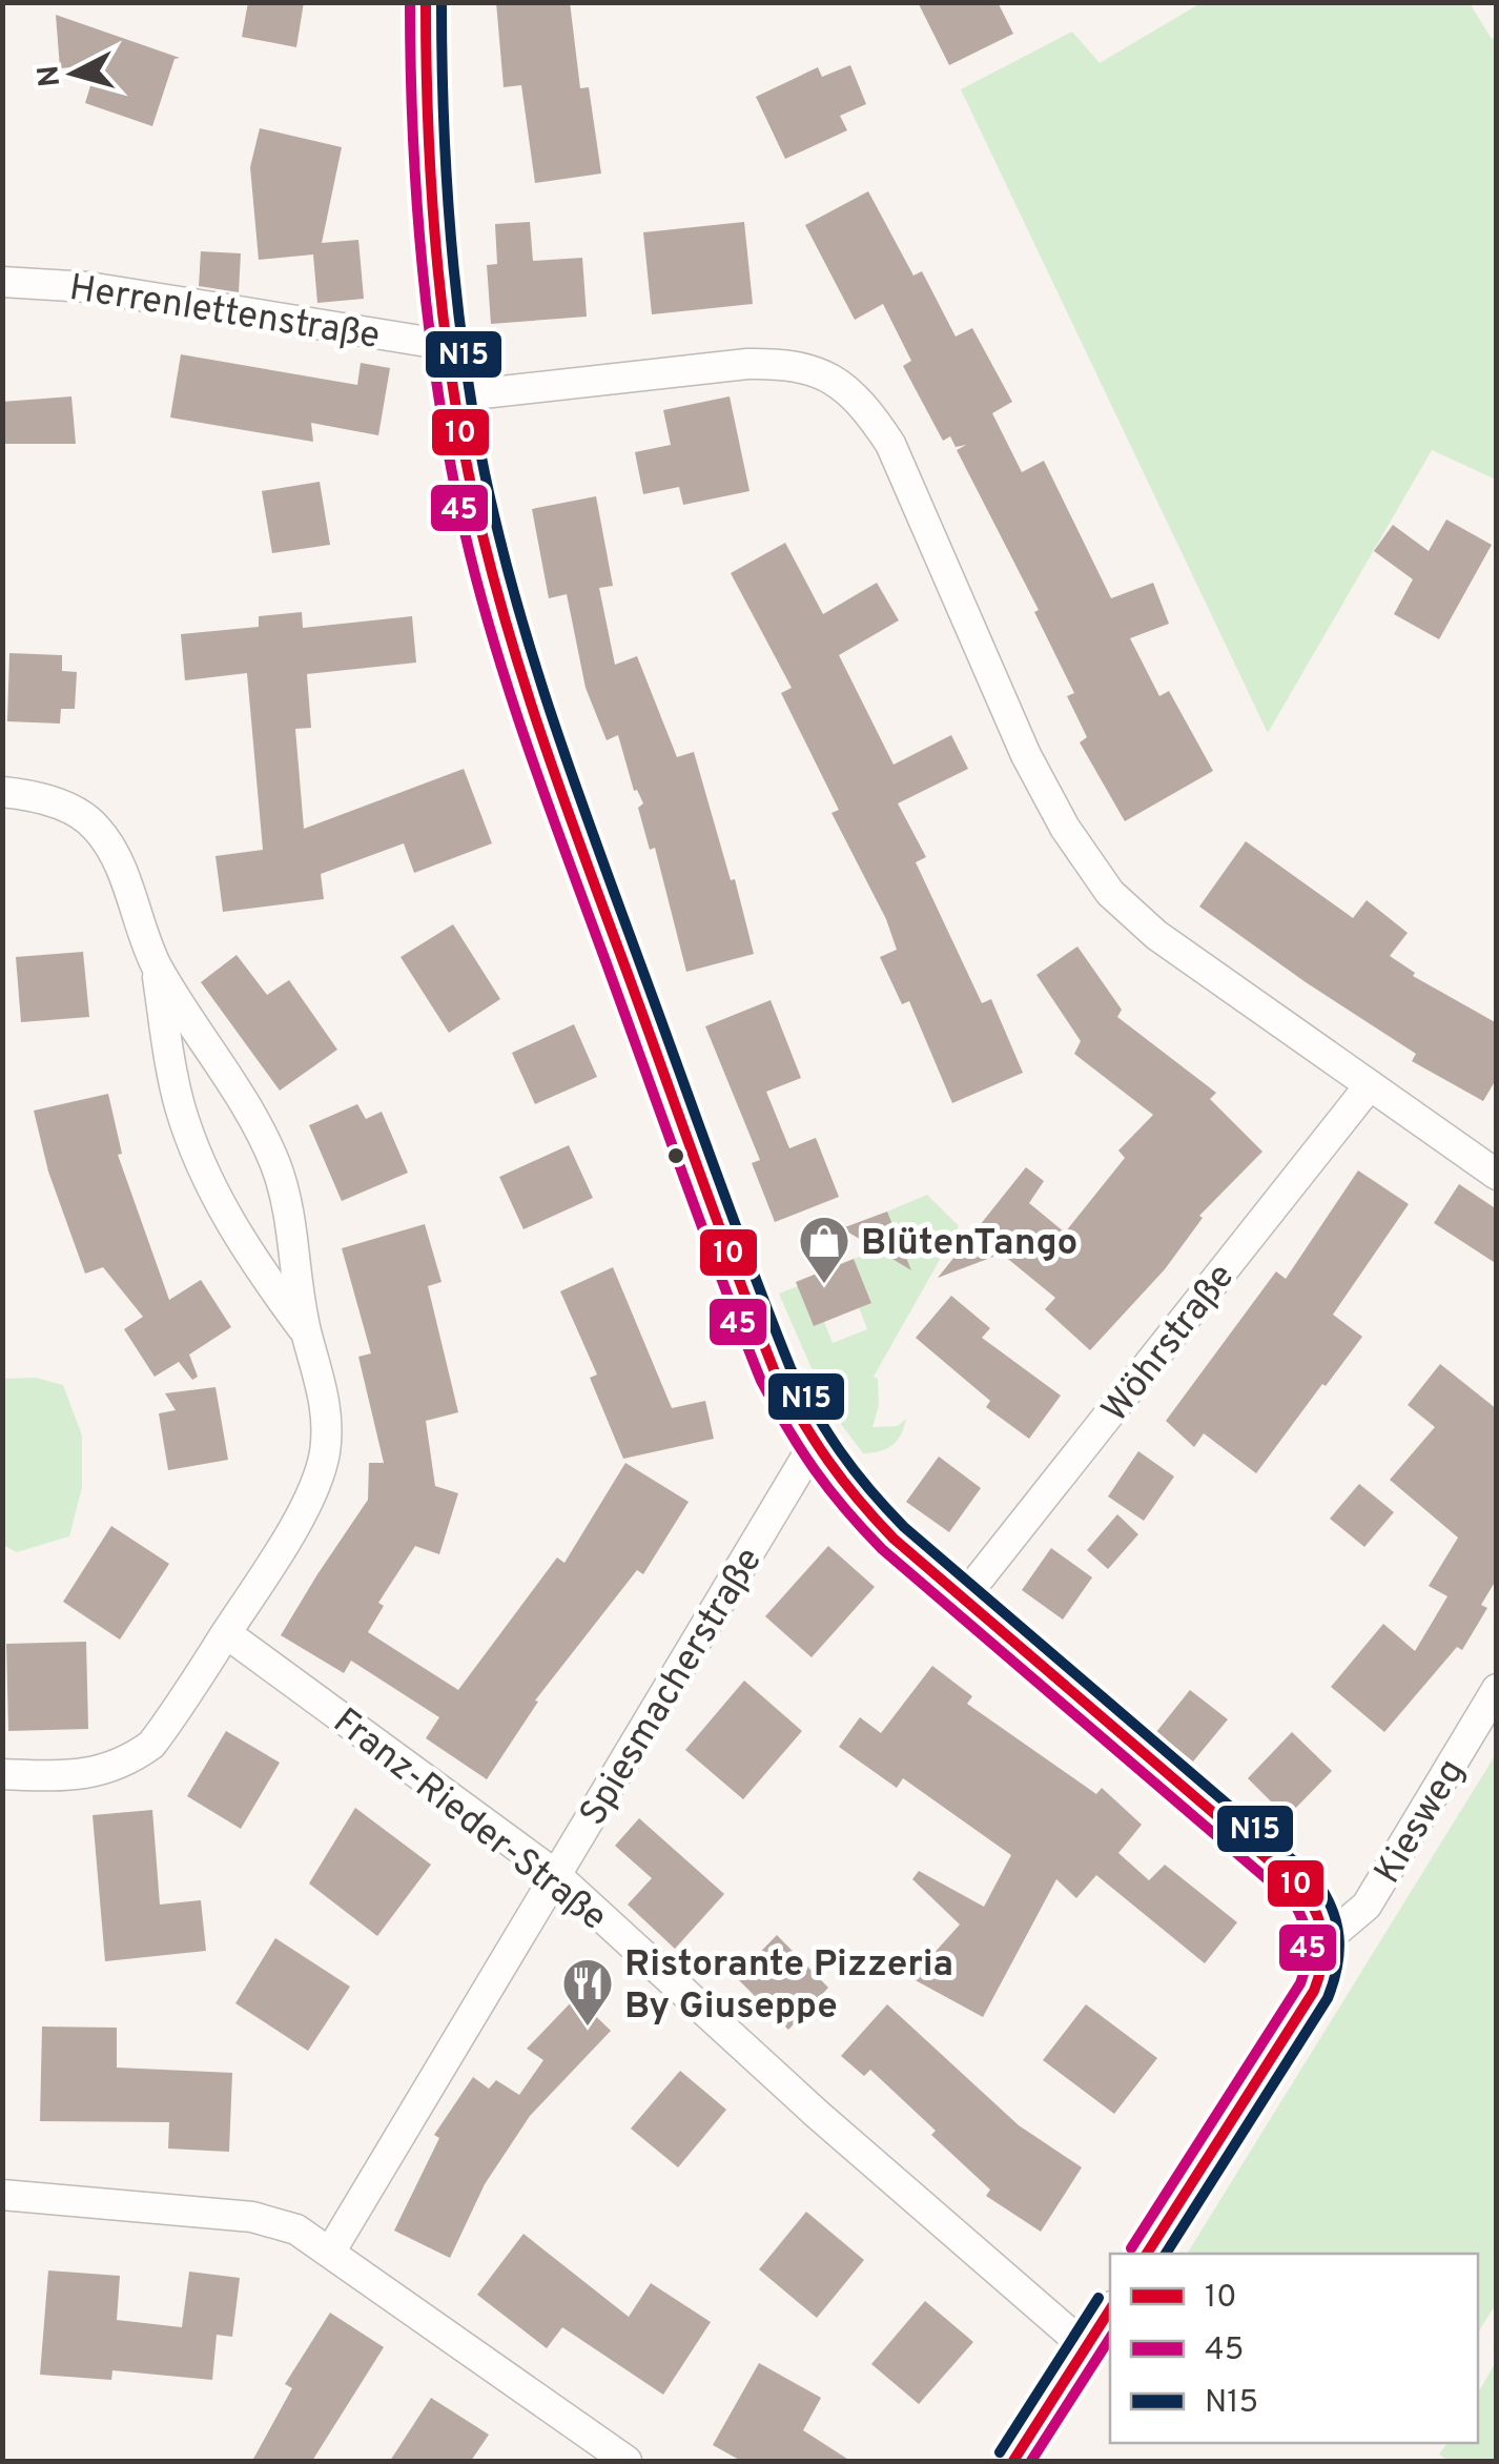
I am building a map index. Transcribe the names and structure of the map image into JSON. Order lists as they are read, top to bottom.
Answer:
{
  "streets": {
    "street": [
      "Herrenlettenstraße",
      "Wöhrstraße",
      "Spiesmacherstraße",
      "Franz-Rieder-Straße",
      "Kiesweg"
    ]
  },
  "crossings": [
    ["Spiesmacherstraße", "Franz-Rieder-Straße"]
  ],
  "places": {
    "shop": ["BlütenTango"],
    "restaurant": ["Ristorante Pizzeria By Giuseppe"]
  },
  "lines": ["transit line 10", "transit line 45", "transit line N15"],
  "legend": ["10", "45", "N15"],
  "north": "left"
}
